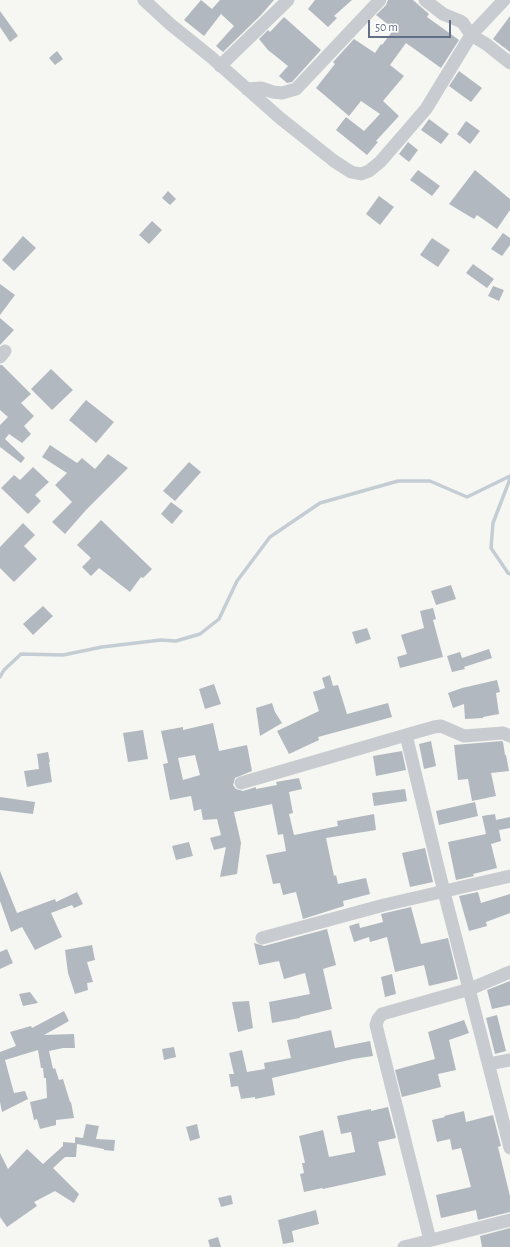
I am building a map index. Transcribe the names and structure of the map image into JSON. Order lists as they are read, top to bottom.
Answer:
{
  "scale_bar": "50 m"
}
